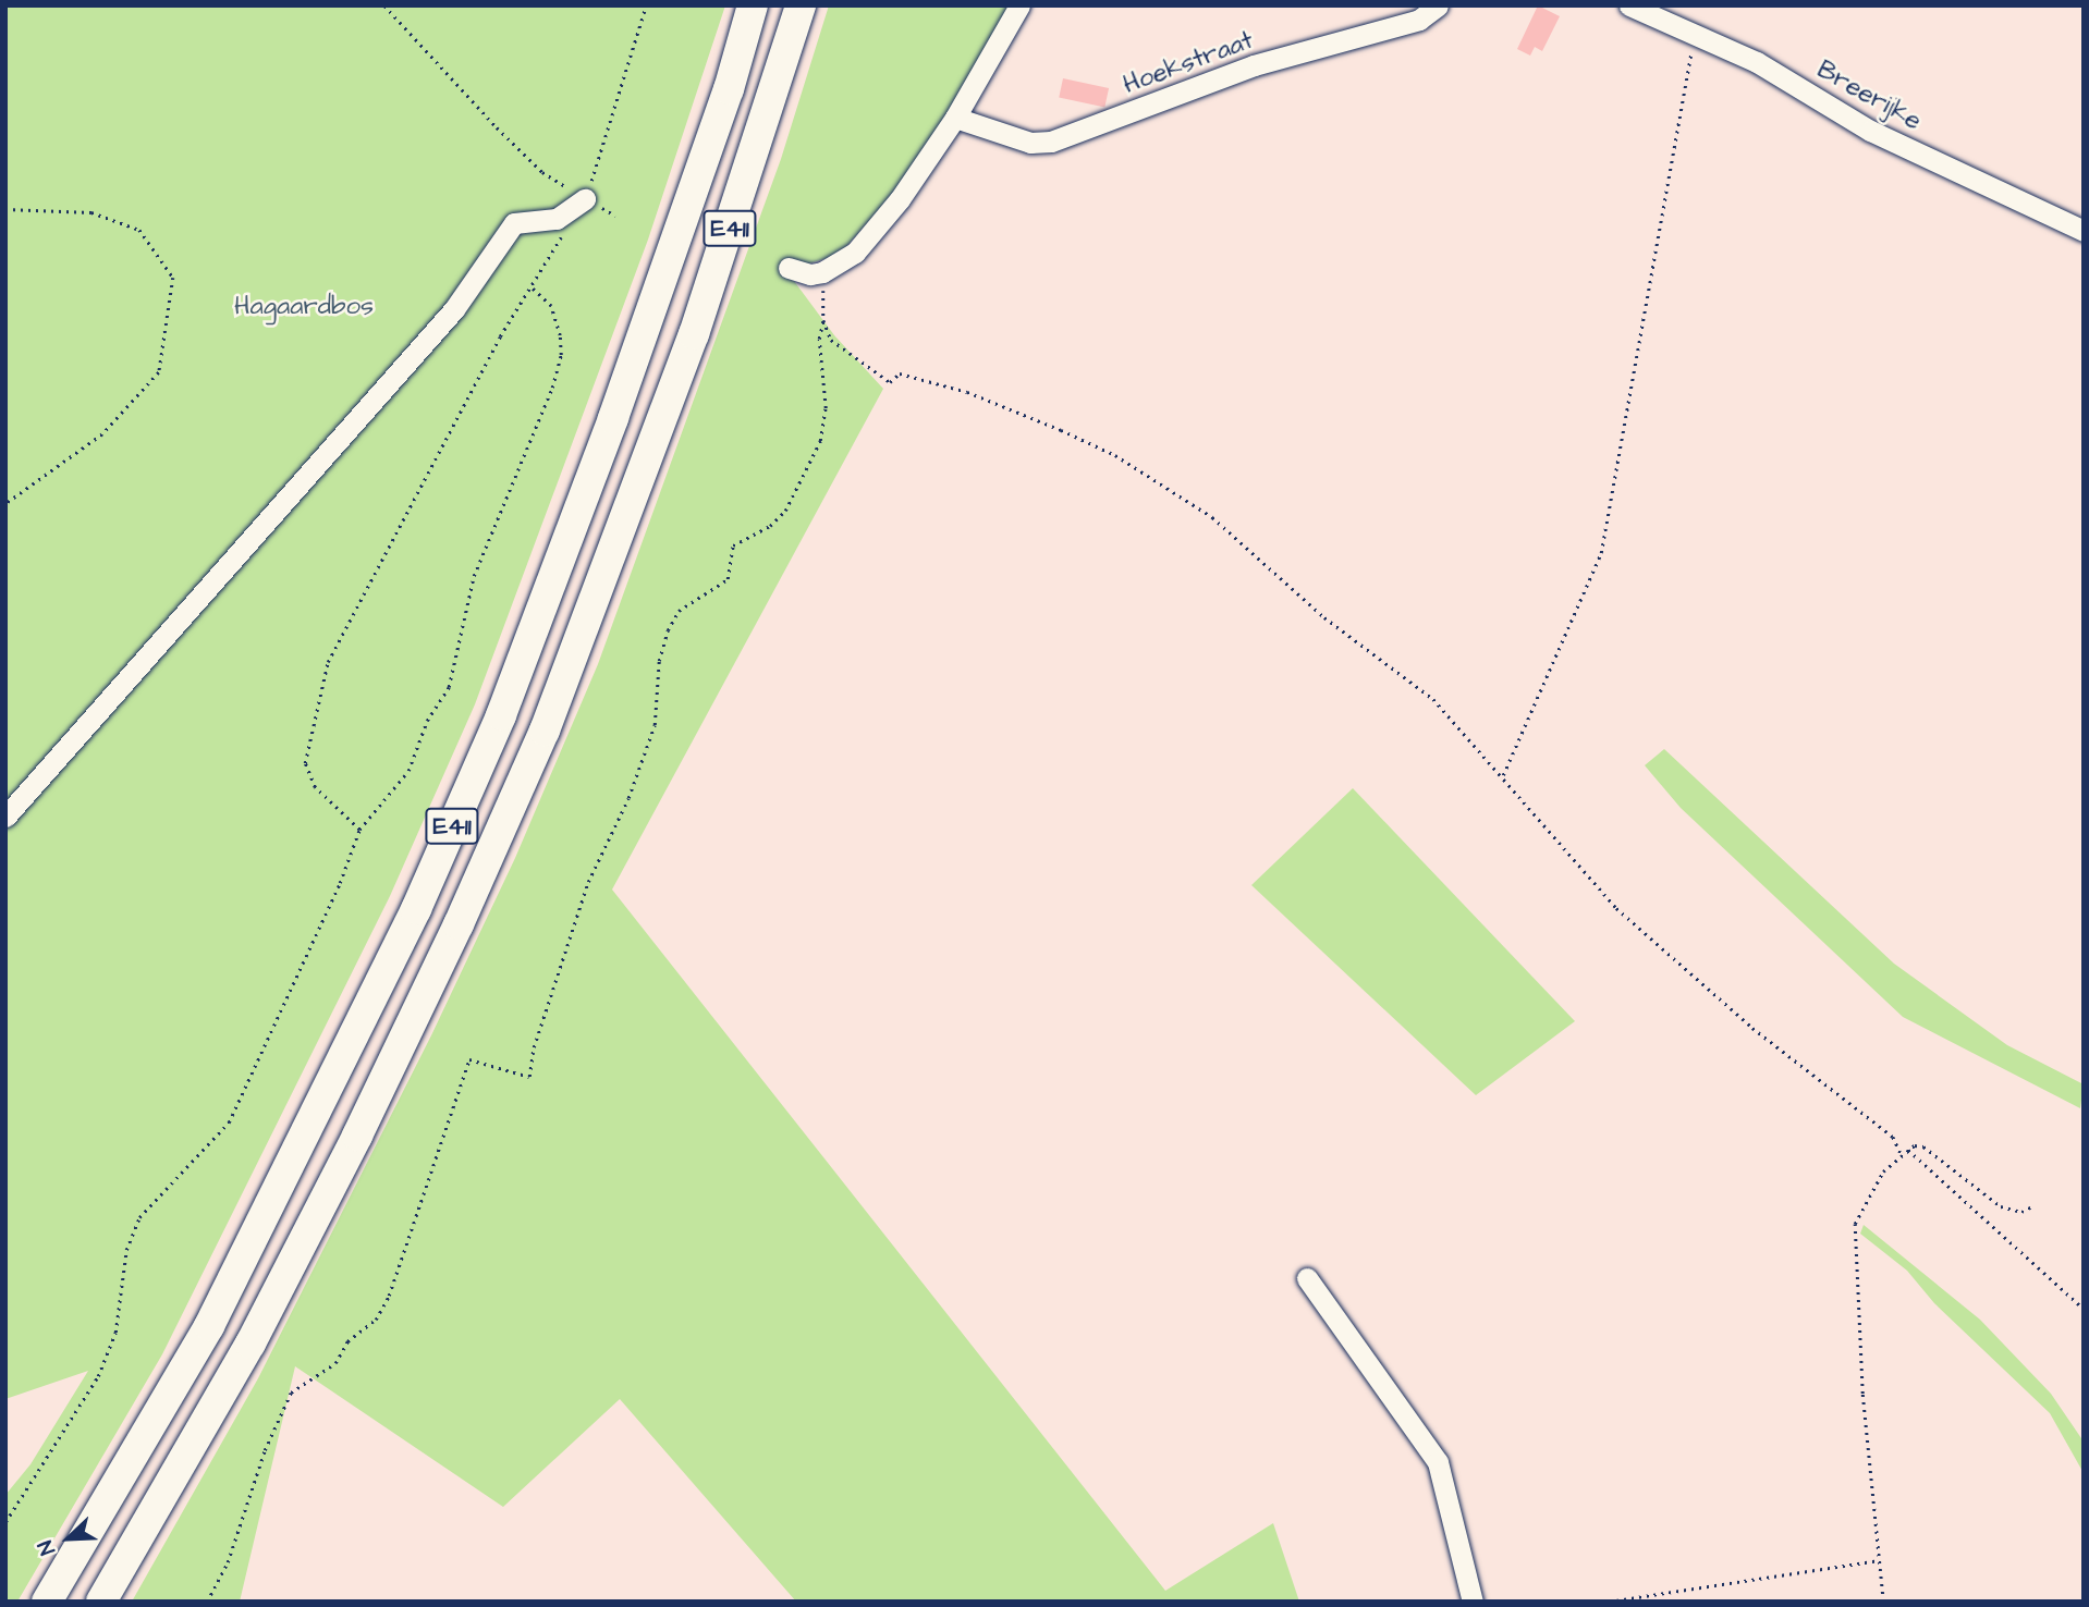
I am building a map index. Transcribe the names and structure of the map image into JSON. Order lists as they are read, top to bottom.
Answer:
{
  "streets": {
    "highway": ["E411"],
    "street": ["Hoekstraat", "Breerijke"]
  },
  "parks": ["Hagaardbos"],
  "north": "bottom left"
}
